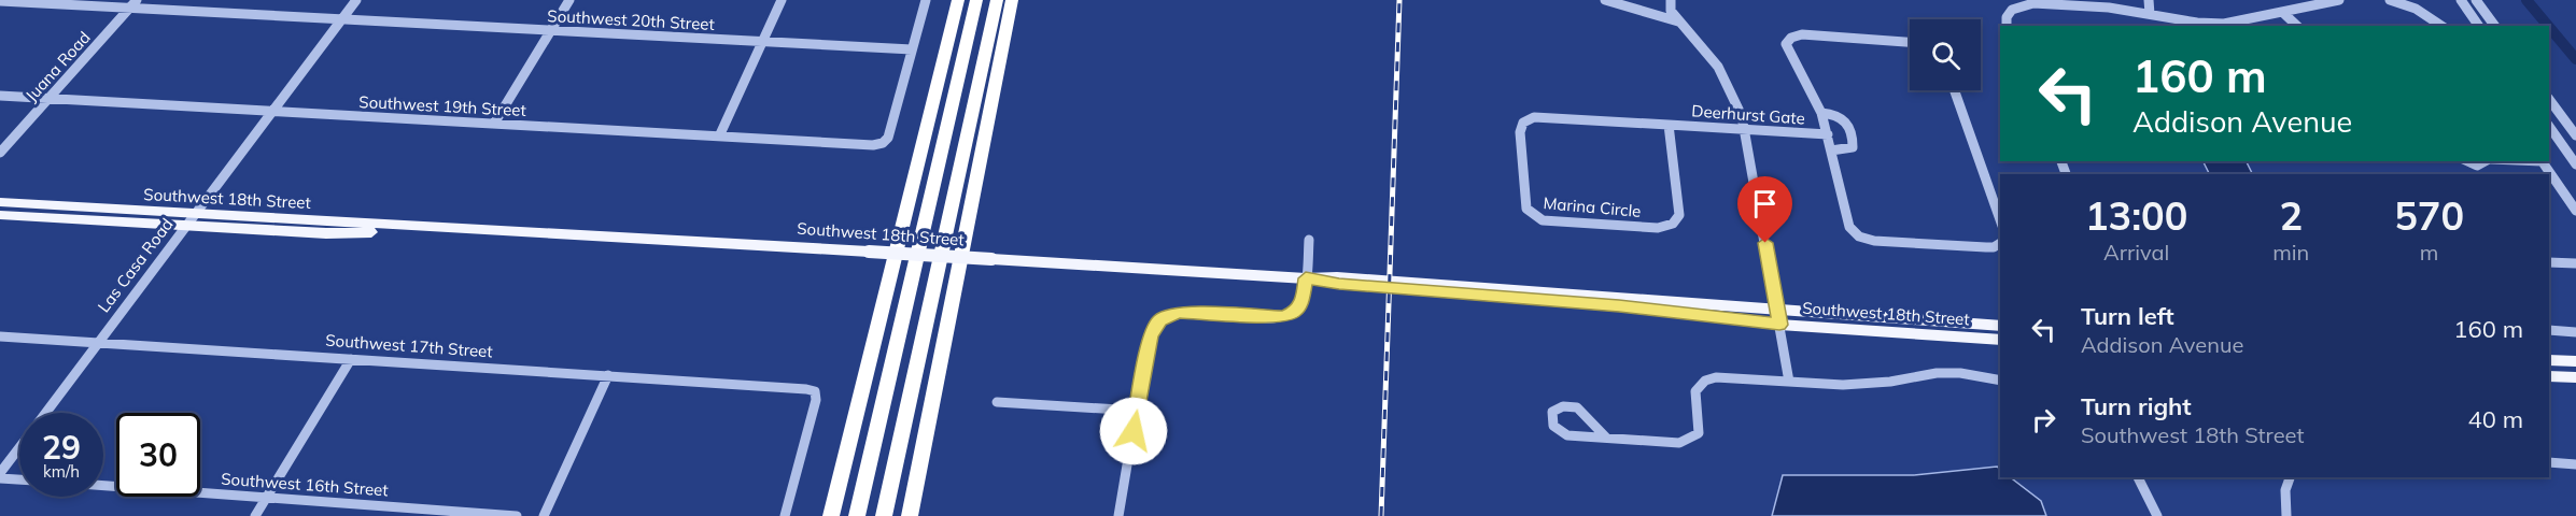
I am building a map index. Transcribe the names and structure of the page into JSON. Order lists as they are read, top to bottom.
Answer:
{
  "streets": {
    "main road": ["Southwest 18th Street"],
    "street": [
      "Southwest 20th Street",
      "Juana Road",
      "Southwest 19th Street",
      "Deerhurst Gate",
      "Marina Circle",
      "Las Casa Road",
      "Southwest 17th Street",
      "Southwest 16th Street"
    ]
  },
  "crossings": [
    ["Southwest 20th Street", "Juana Road"],
    ["Southwest 20th Street", "Southwest 19th Street"],
    ["Southwest 20th Street", "Las Casa Road"],
    ["Juana Road", "Southwest 19th Street"],
    ["Southwest 19th Street", "Las Casa Road"],
    ["Deerhurst Gate", "Marina Circle"],
    ["Southwest 18th Street", "Las Casa Road"],
    ["Las Casa Road", "Southwest 17th Street"]
  ],
  "page": {
    "turn": ["160 m", "Addison Avenue"],
    "eta": [
      "13:00",
      "Arrival",
      "2",
      "min",
      "570",
      "m"
    ],
    "list": [
      {
        "name": "Turn left",
        "note": "Addison Avenue",
        "value": "160 m"
      },
      {
        "name": "Turn right",
        "note": "Southwest 18th Street",
        "value": "40 m"
      }
    ],
    "speed": "29 km/h",
    "limit": "30"
  }
}
